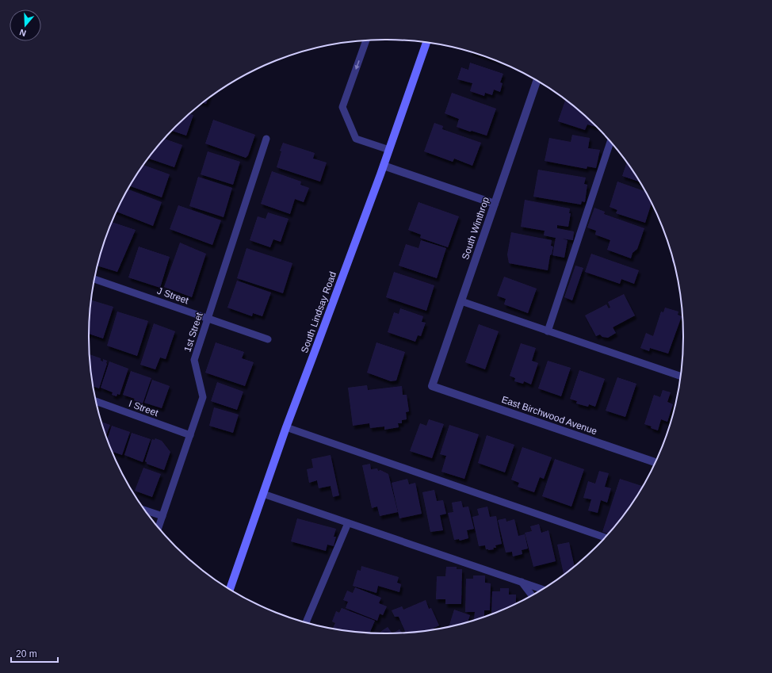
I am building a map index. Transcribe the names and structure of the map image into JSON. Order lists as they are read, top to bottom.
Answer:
{
  "streets": {
    "main road": ["South Lindsay Road"],
    "street": ["South Winthrop", "East Birchwood Avenue"],
    "lane": ["J Street", "1st Street", "I Street"]
  },
  "crossings": [
    ["South Winthrop", "East Birchwood Avenue"],
    ["J Street", "1st Street"],
    ["1st Street", "I Street"]
  ],
  "scale_bar": "20 m",
  "north": "bottom"
}
